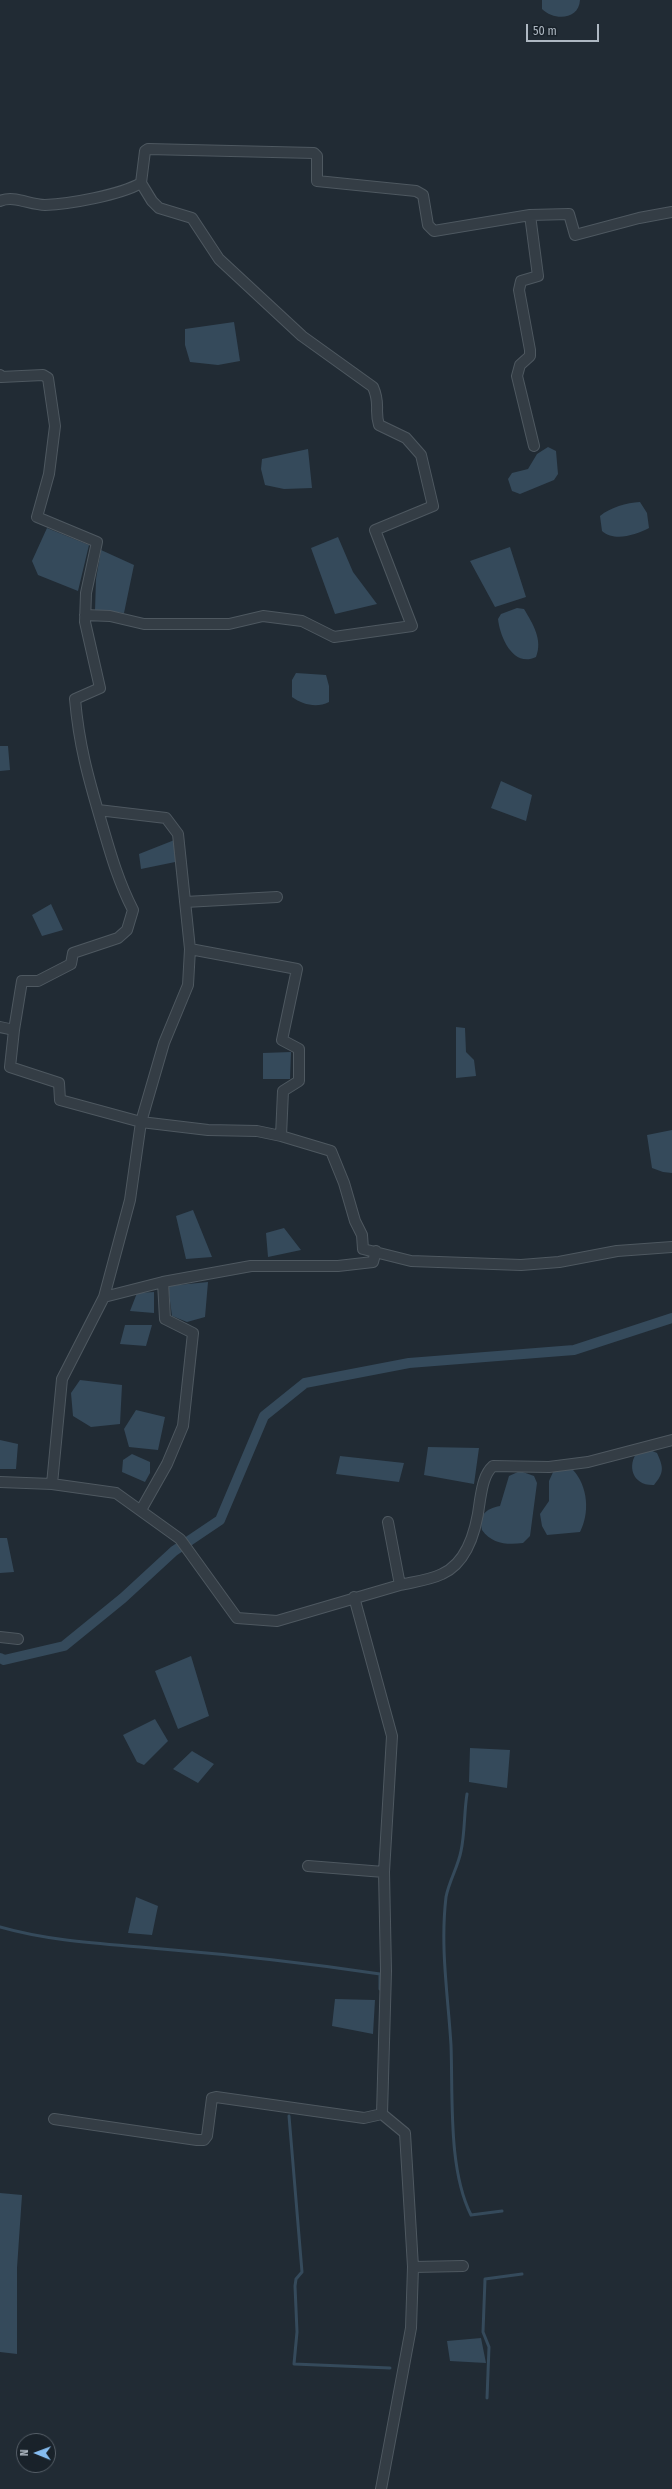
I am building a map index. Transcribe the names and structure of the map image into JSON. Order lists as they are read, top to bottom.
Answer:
{
  "scale_bar": "50 m",
  "north": "left"
}
